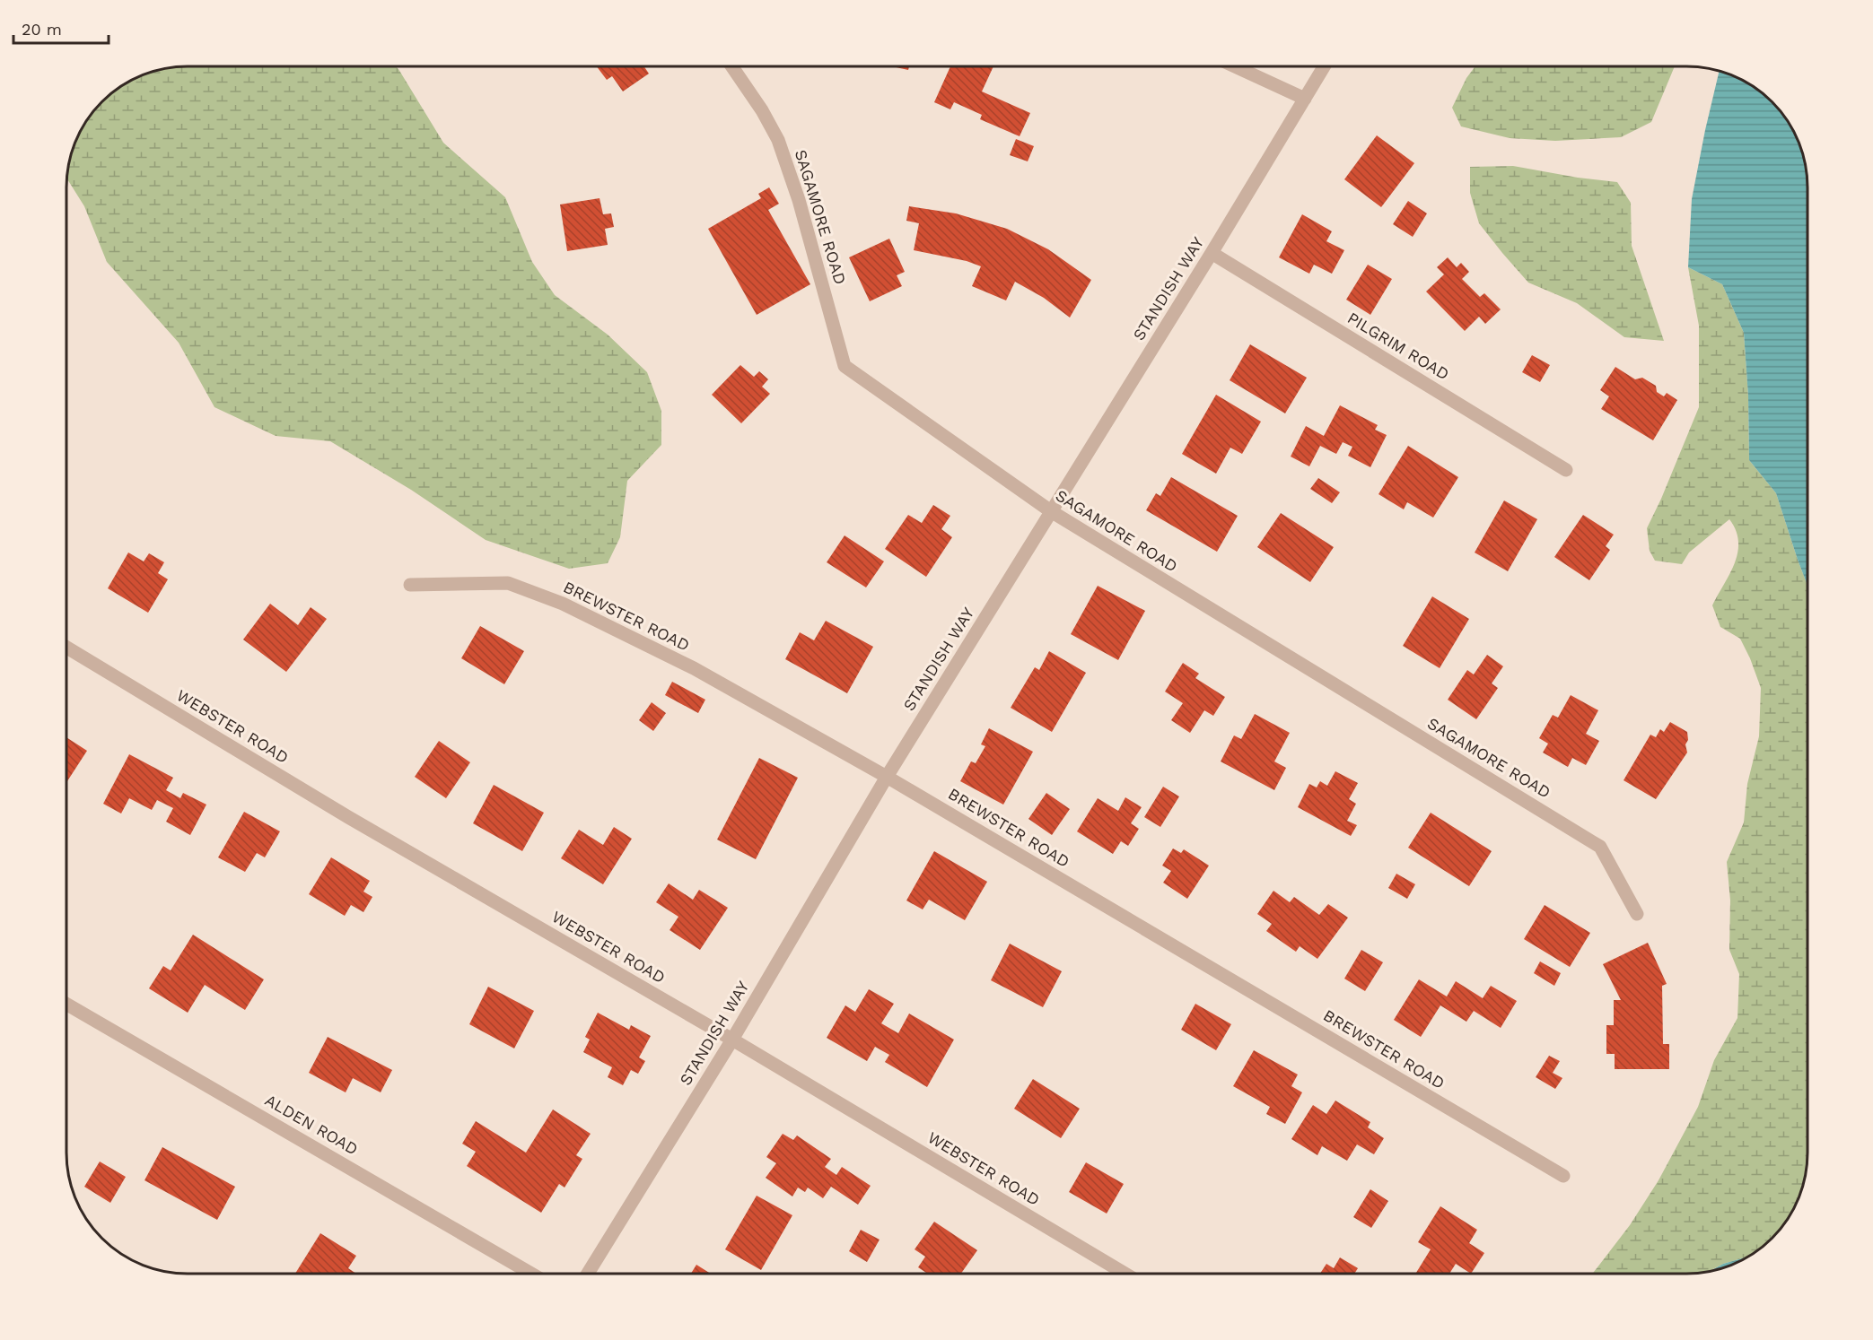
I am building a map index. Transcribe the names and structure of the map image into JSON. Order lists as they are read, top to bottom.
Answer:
{
  "streets": {
    "street": [
      "SAGAMORE ROAD",
      "STANDISH WAY",
      "PILGRIM ROAD",
      "BREWSTER ROAD",
      "WEBSTER ROAD",
      "ALDEN ROAD"
    ]
  },
  "crossings": [
    ["SAGAMORE ROAD", "STANDISH WAY"],
    ["STANDISH WAY", "PILGRIM ROAD"],
    ["STANDISH WAY", "BREWSTER ROAD"],
    ["STANDISH WAY", "WEBSTER ROAD"]
  ],
  "scale_bar": "20 m"
}
